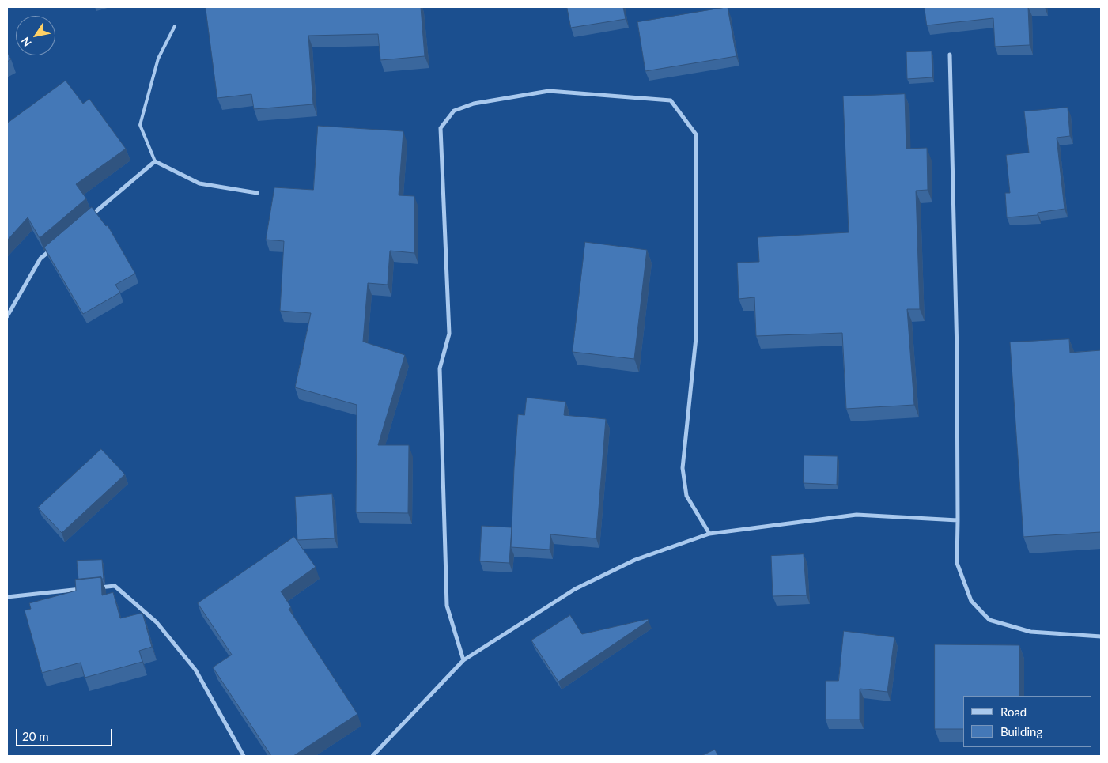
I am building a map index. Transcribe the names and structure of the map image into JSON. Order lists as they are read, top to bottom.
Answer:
{
  "legend": ["Road", "Building"],
  "scale_bar": "20 m",
  "north": "bottom left"
}
